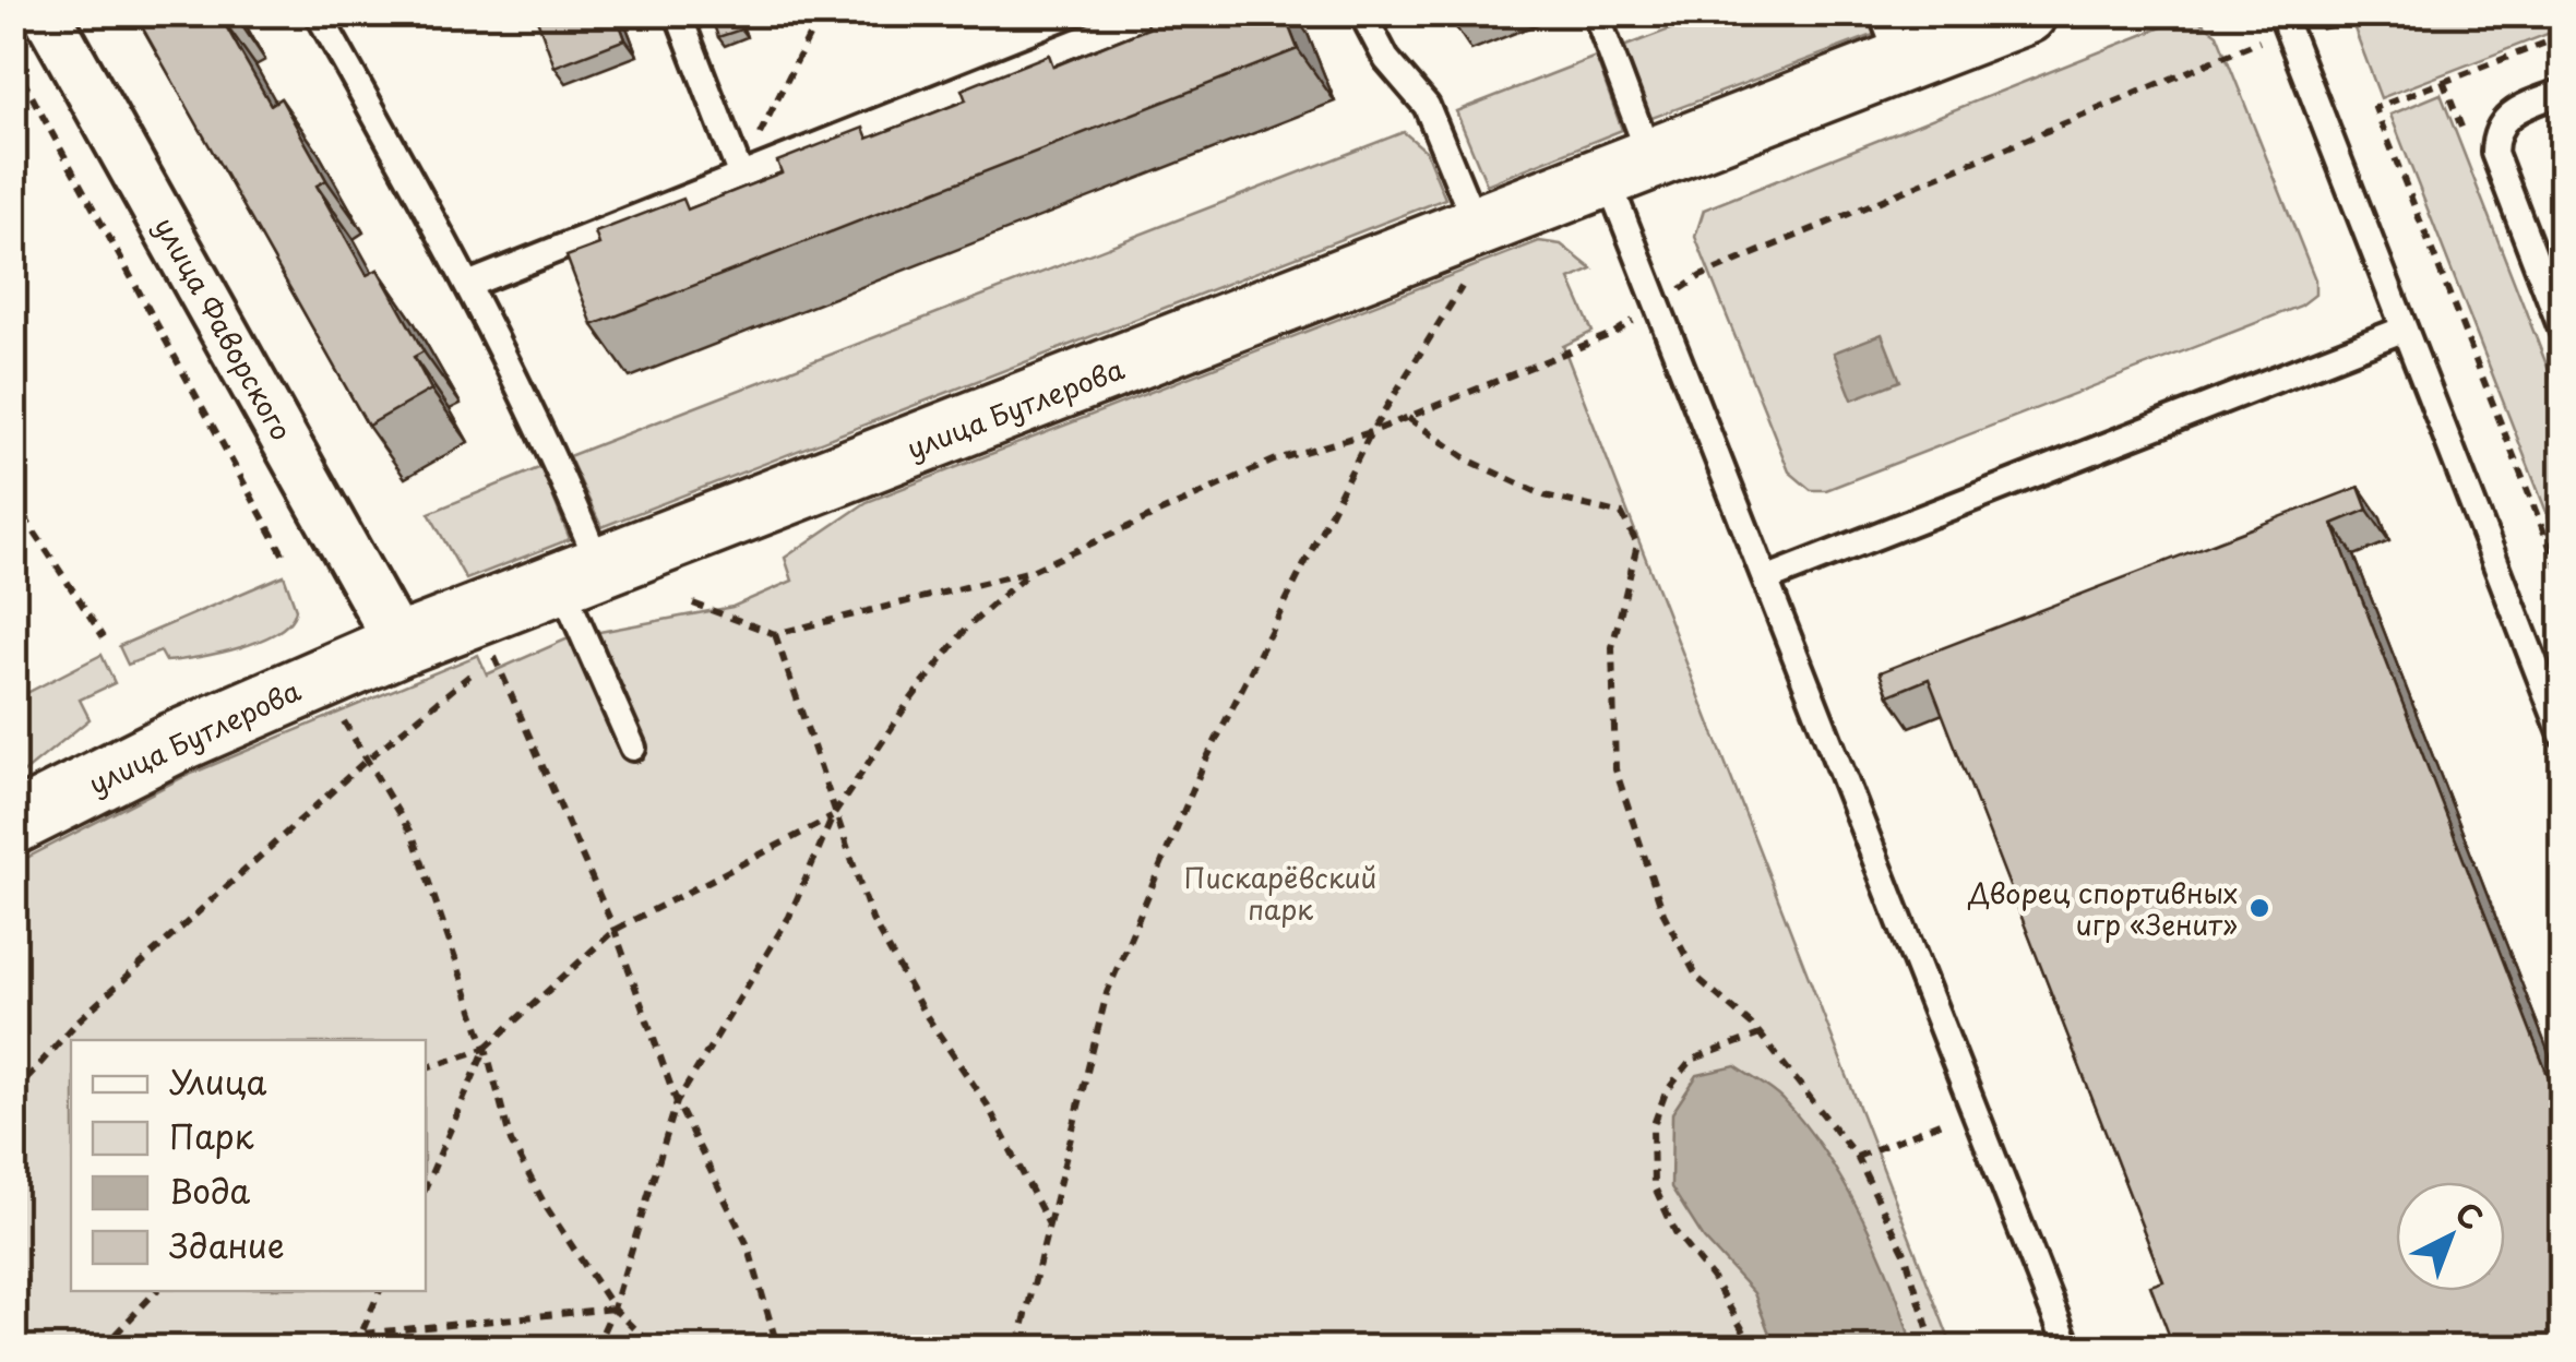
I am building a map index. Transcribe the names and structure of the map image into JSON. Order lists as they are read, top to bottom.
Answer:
{
  "streets": {
    "street": ["улица Фаворского", "улица Бутлерова"]
  },
  "crossings": [
    ["улица Фаворского", "улица Бутлерова"]
  ],
  "parks": ["Пискарёвский парк"],
  "places": ["Дворец спортивных игр «Зенит»"],
  "legend": [
    "Улица",
    "Парк",
    "Вода",
    "Здание"
  ],
  "north": "top right"
}
